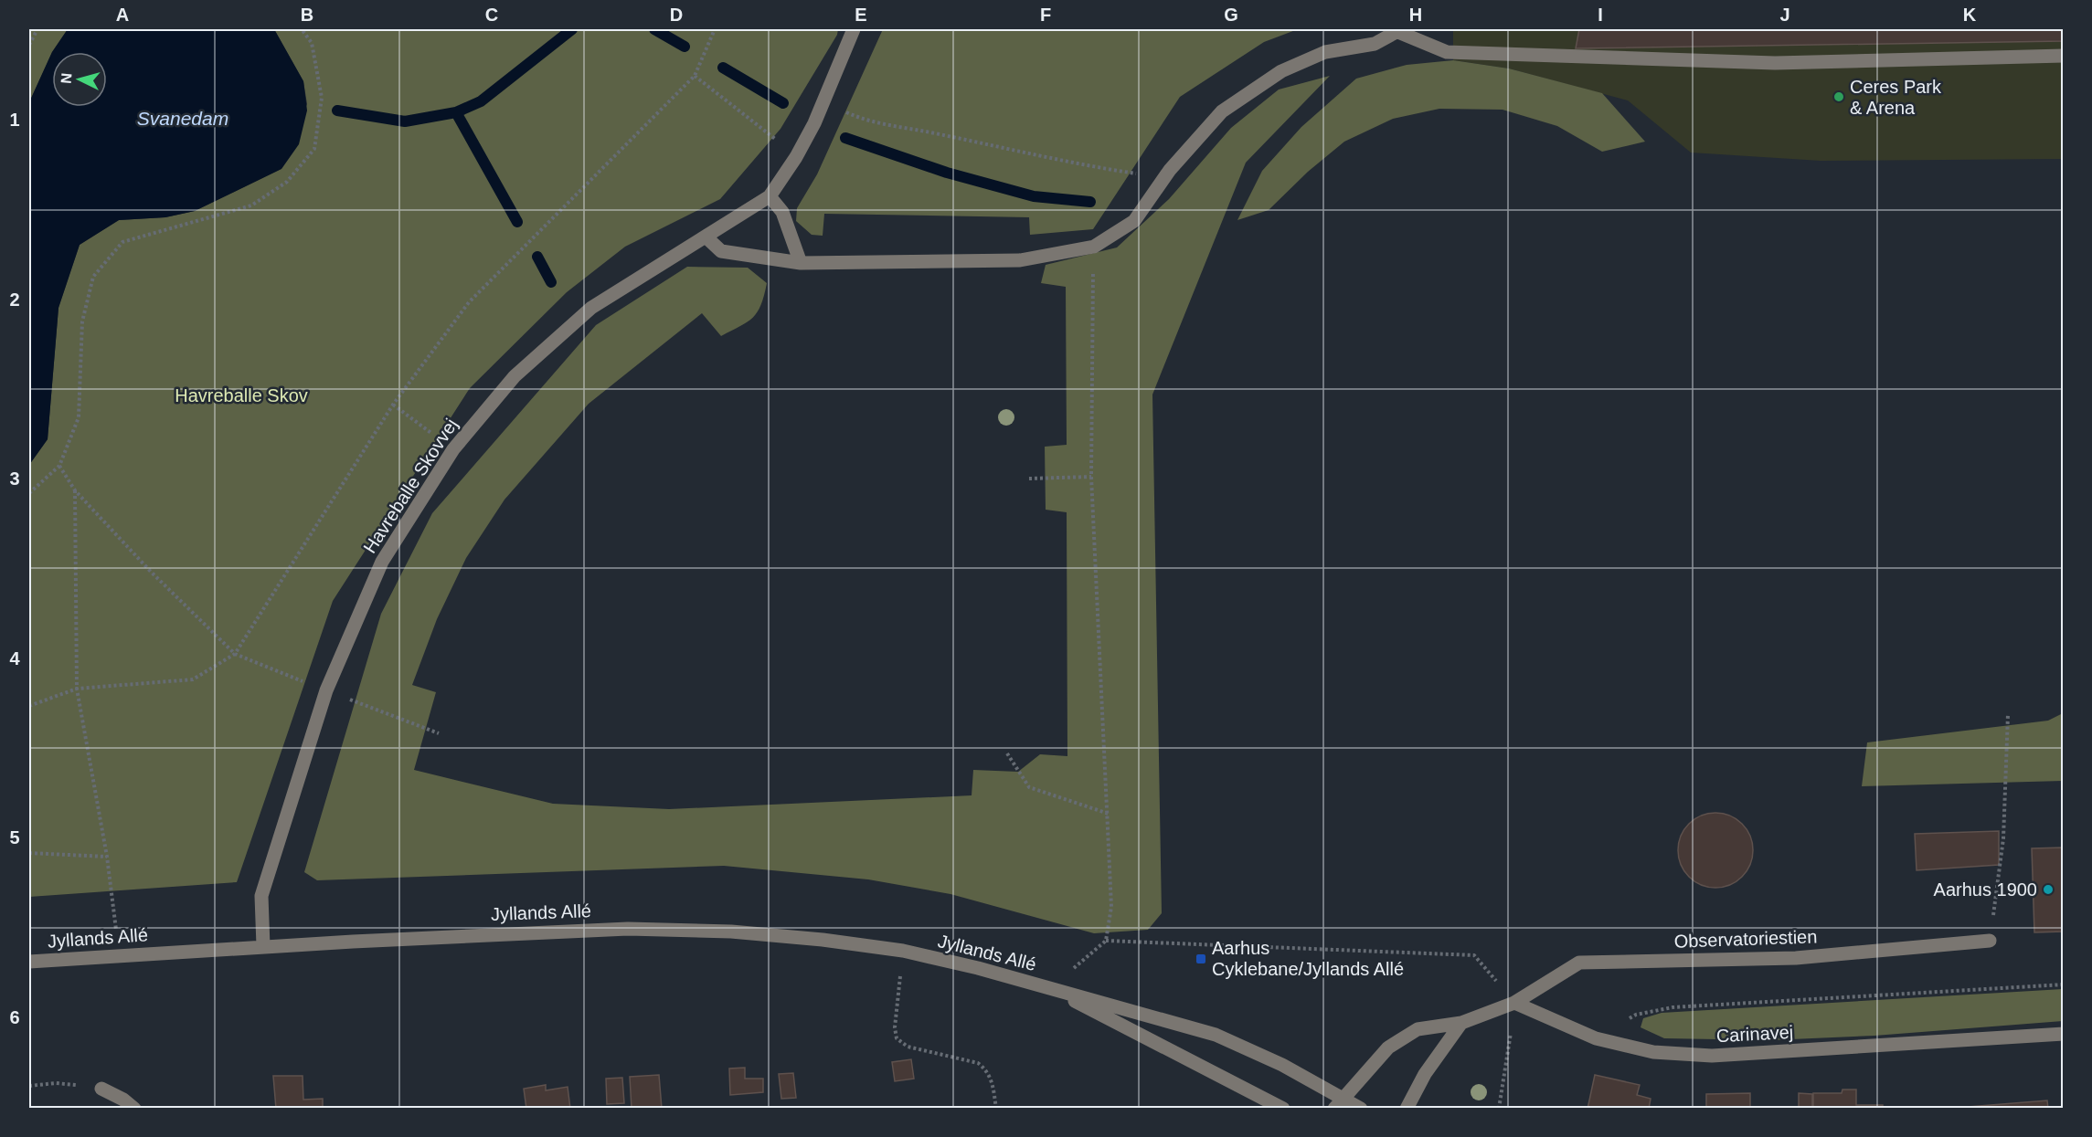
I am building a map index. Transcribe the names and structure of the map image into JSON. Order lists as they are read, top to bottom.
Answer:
{
  "streets": {
    "street": [
      "Havreballe Skovvej",
      "Jyllands Allé",
      "Observatoriestien",
      "Carinavej"
    ]
  },
  "crossings": [
    ["Havreballe Skovvej", "Jyllands Allé"],
    ["Observatoriestien", "Carinavej"]
  ],
  "water": ["Svanedam"],
  "parks": ["Havreballe Skov"],
  "places": {
    "other": ["Ceres Park & Arena", "Aarhus 1900"],
    "transit": ["Aarhus Cyklebane/Jyllands Allé"]
  },
  "north": "left",
  "grid": {
    "columns": [
      "A",
      "B",
      "C",
      "D",
      "E",
      "F",
      "G",
      "H",
      "I",
      "J",
      "K"
    ],
    "rows": [
      "1",
      "2",
      "3",
      "4",
      "5",
      "6"
    ]
  }
}
